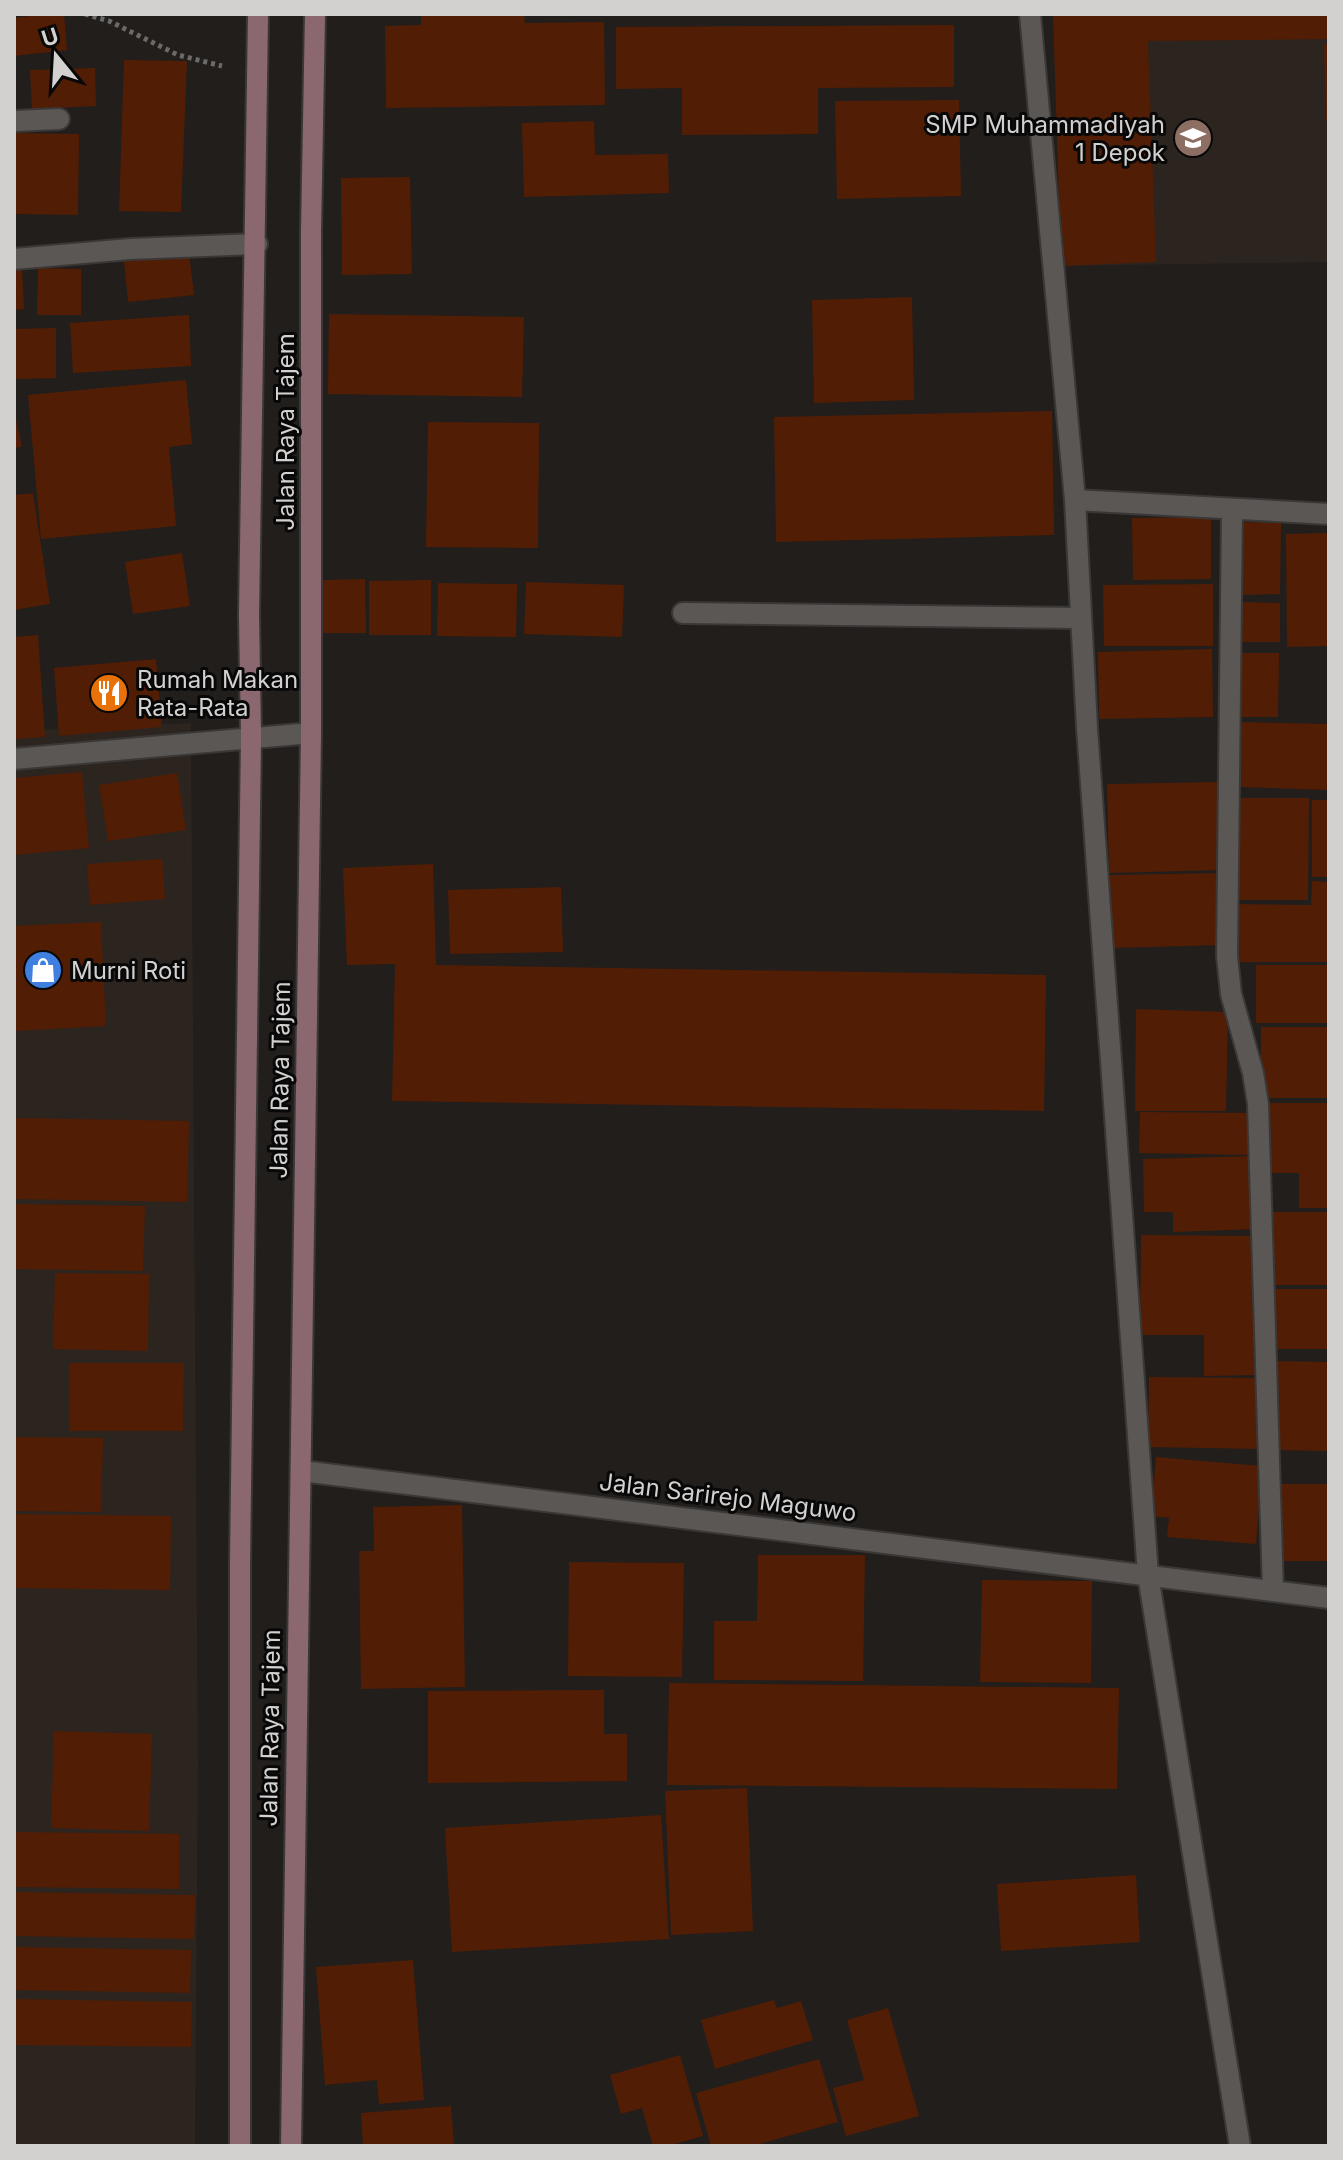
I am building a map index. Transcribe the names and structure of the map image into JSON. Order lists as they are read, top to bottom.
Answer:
{
  "streets": {
    "main road": ["Jalan Raya Tajem"],
    "street": ["Jalan Sarirejo Maguwo"]
  },
  "crossings": [
    ["Jalan Raya Tajem", "Jalan Sarirejo Maguwo"]
  ],
  "places": {
    "school or university": ["SMP Muhammadiyah 1 Depok"],
    "restaurant": ["Rumah Makan Rata-Rata"],
    "shop": ["Murni Roti"]
  },
  "north": "top"
}
